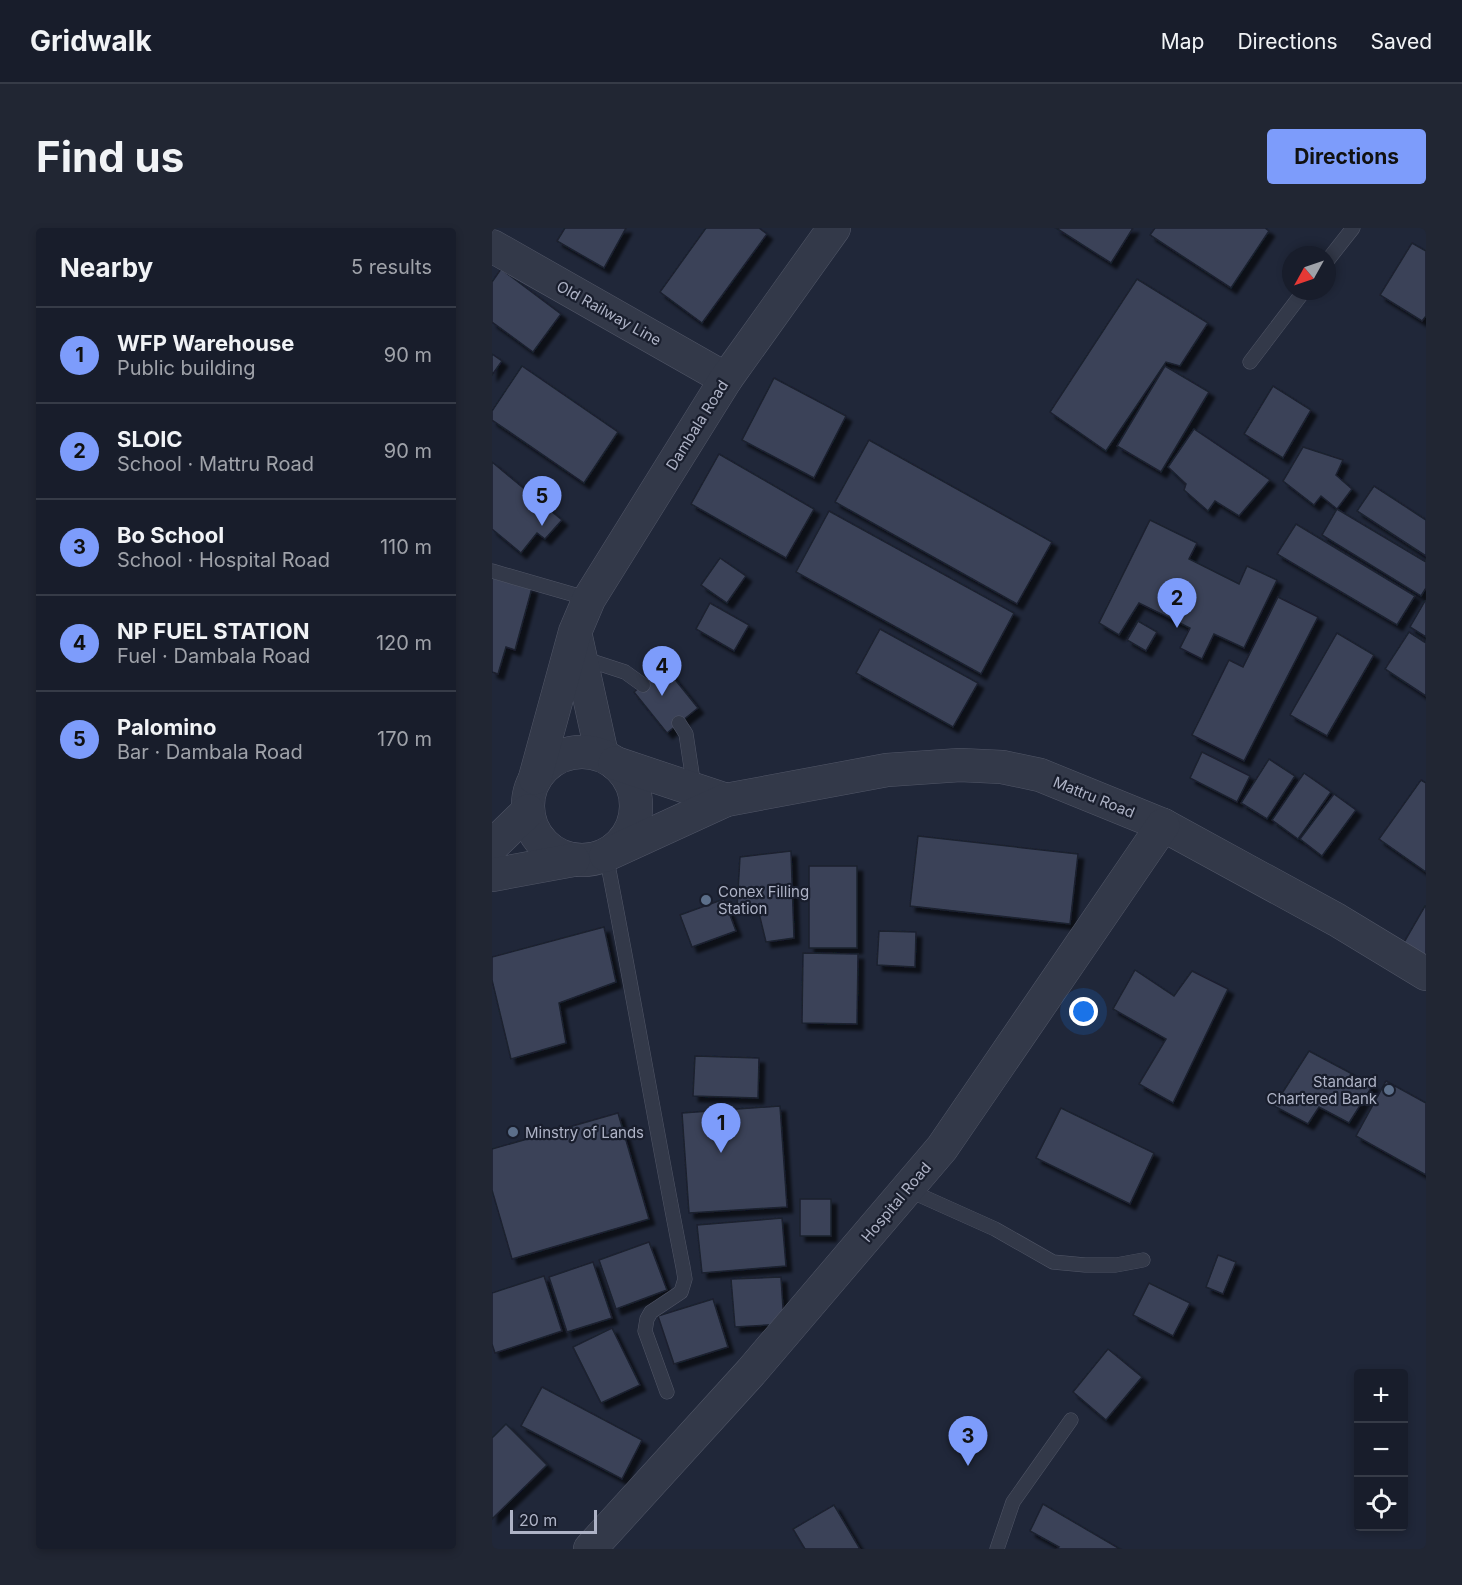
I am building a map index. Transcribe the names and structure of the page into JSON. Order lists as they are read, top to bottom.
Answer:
{
  "streets": {
    "street": [
      "Old Railway Line",
      "Dambala Road",
      "Mattru Road",
      "Hospital Road"
    ]
  },
  "crossings": [
    ["Old Railway Line", "Dambala Road"],
    ["Dambala Road", "Mattru Road"],
    ["Mattru Road", "Hospital Road"]
  ],
  "places": ["Conex Filling Station", "Standard Chartered Bank", "Minstry of Lands"],
  "scale_bar": "20 m",
  "north": "bottom left",
  "page": {
    "header": "Gridwalk",
    "nav": ["Map", "Directions", "Saved"],
    "buttons": "Directions",
    "title": "Find us",
    "heading": ["Nearby", "5 results"],
    "list": [
      {
        "mark": "1",
        "name": "WFP Warehouse",
        "note": "Public building",
        "value": "90 m"
      },
      {
        "mark": "2",
        "name": "SLOIC",
        "note": "School · Mattru Road",
        "value": "90 m"
      },
      {
        "mark": "3",
        "name": "Bo School",
        "note": "School · Hospital Road",
        "value": "110 m"
      },
      {
        "mark": "4",
        "name": "NP FUEL STATION",
        "note": "Fuel · Dambala Road",
        "value": "120 m"
      },
      {
        "mark": "5",
        "name": "Palomino",
        "note": "Bar · Dambala Road",
        "value": "170 m"
      }
    ],
    "pins": [
      "5",
      "2",
      "4",
      "1",
      "3"
    ],
    "map_buttons": ["+", "−"],
    "scale": "20 m"
  }
}
